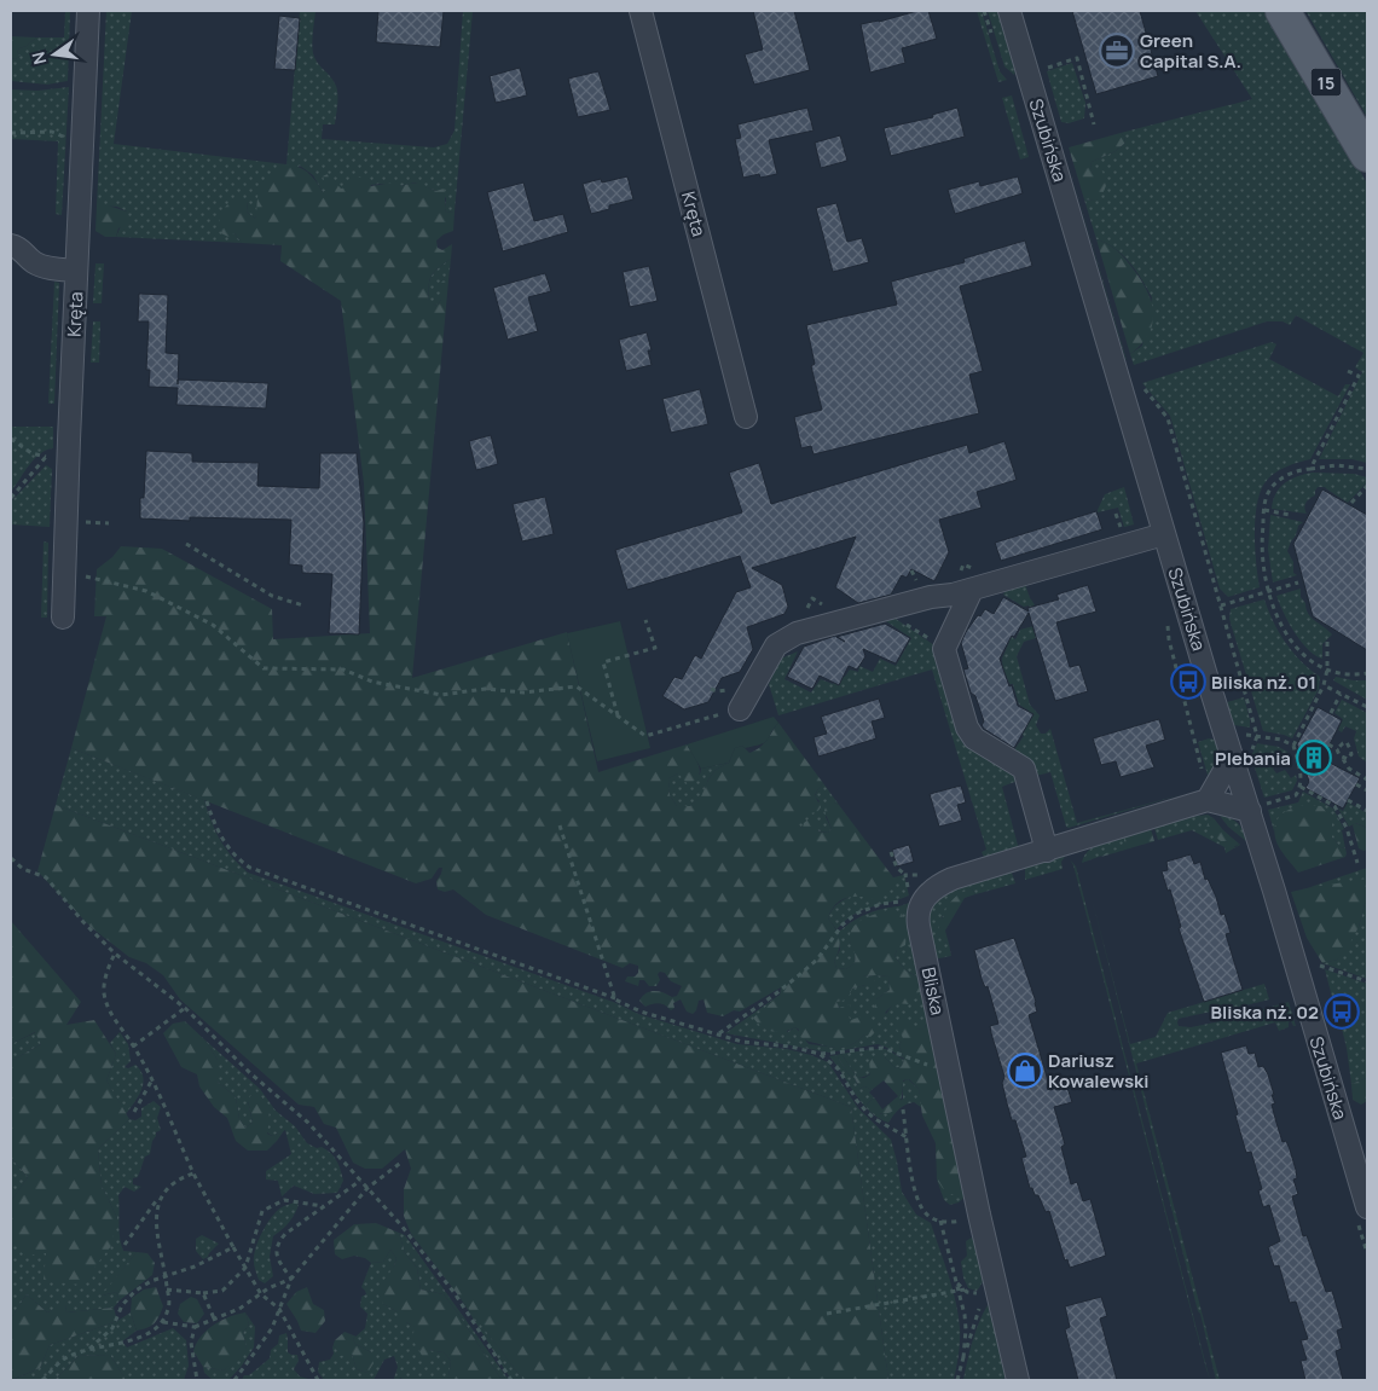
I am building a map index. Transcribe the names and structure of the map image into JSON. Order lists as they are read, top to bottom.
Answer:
{
  "streets": {
    "main road": ["15"],
    "street": ["Szubińska", "Kręta", "Bliska"]
  },
  "places": {
    "office": ["Green Capital S.A."],
    "bus stop": ["Bliska nż. 01", "Bliska nż. 02"],
    "building": ["Plebania"],
    "shop": ["Dariusz Kowalewski"]
  },
  "north": "left"
}
